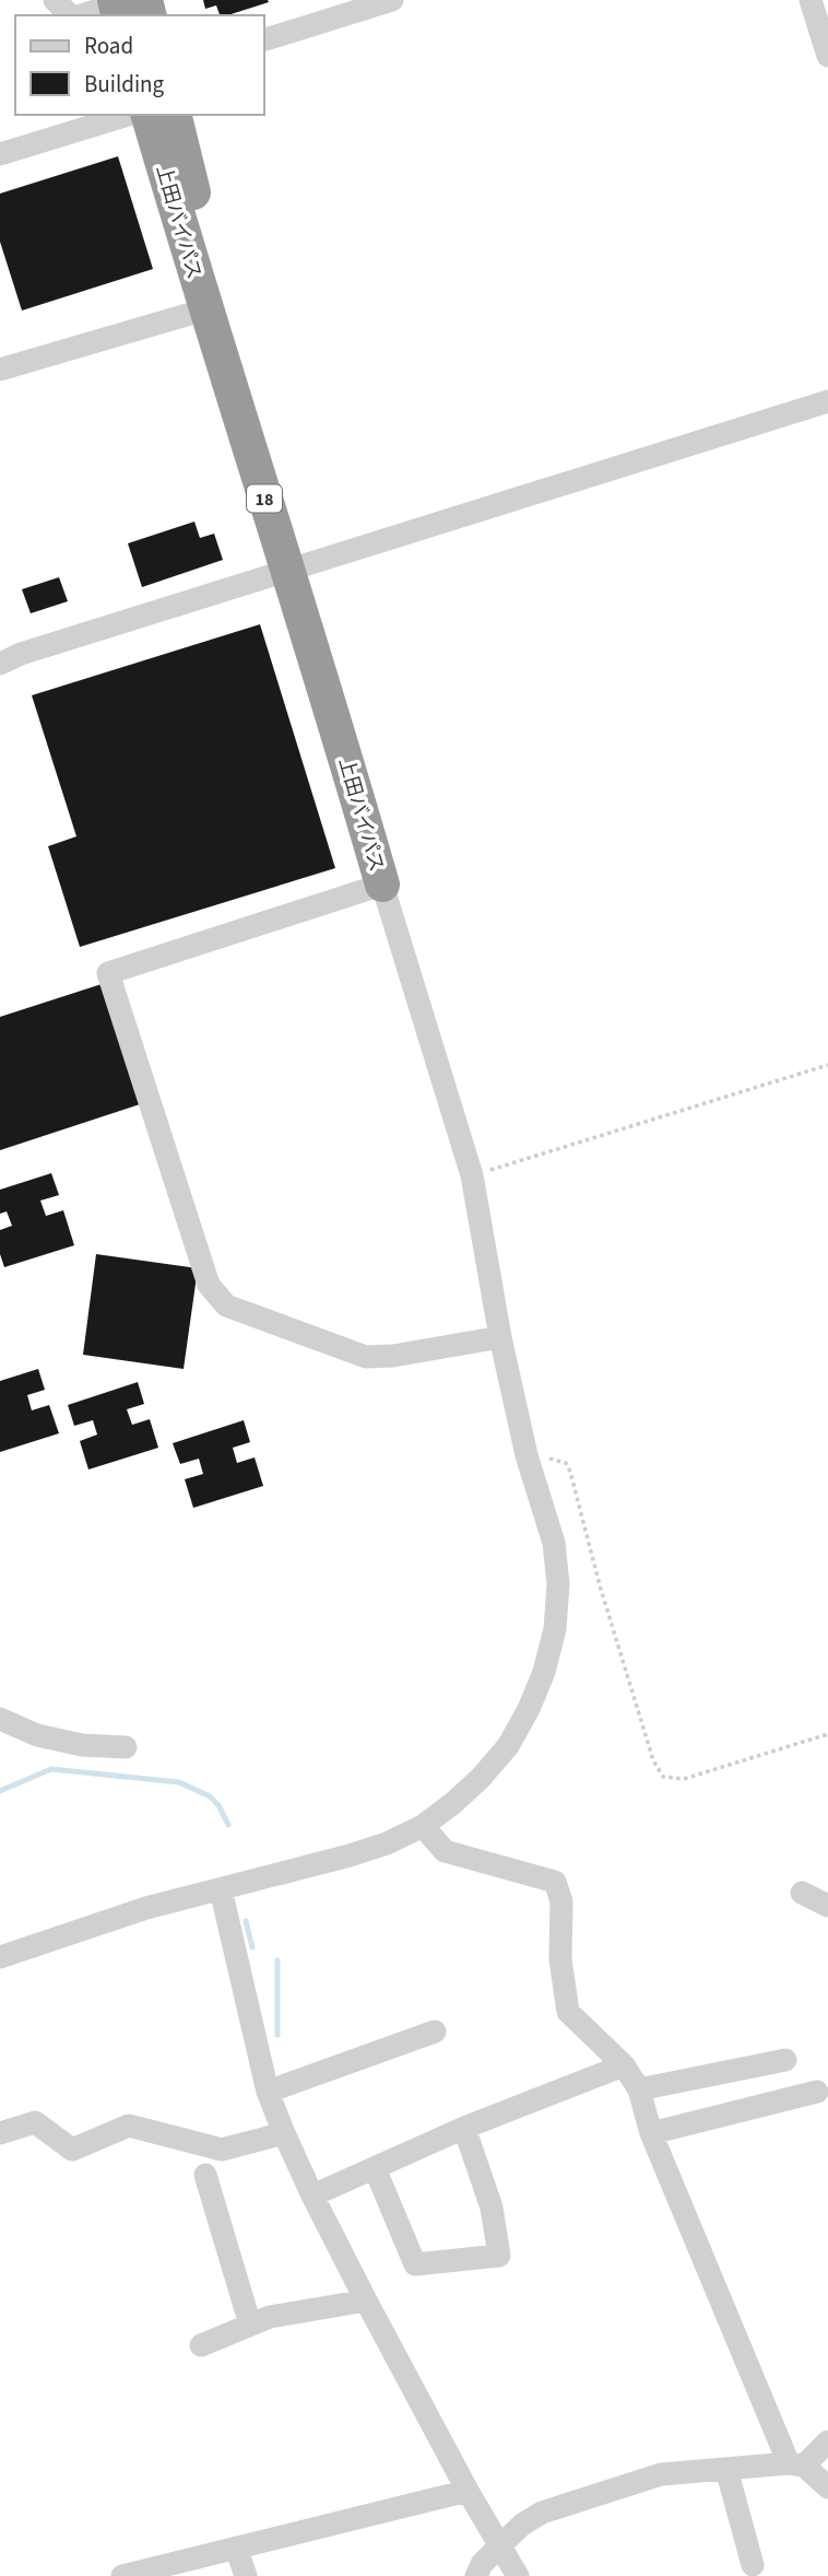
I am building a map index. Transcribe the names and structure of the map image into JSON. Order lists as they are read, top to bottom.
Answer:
{
  "streets": {
    "highway": ["上田バイパス", "18"]
  },
  "legend": ["Road", "Building"]
}
